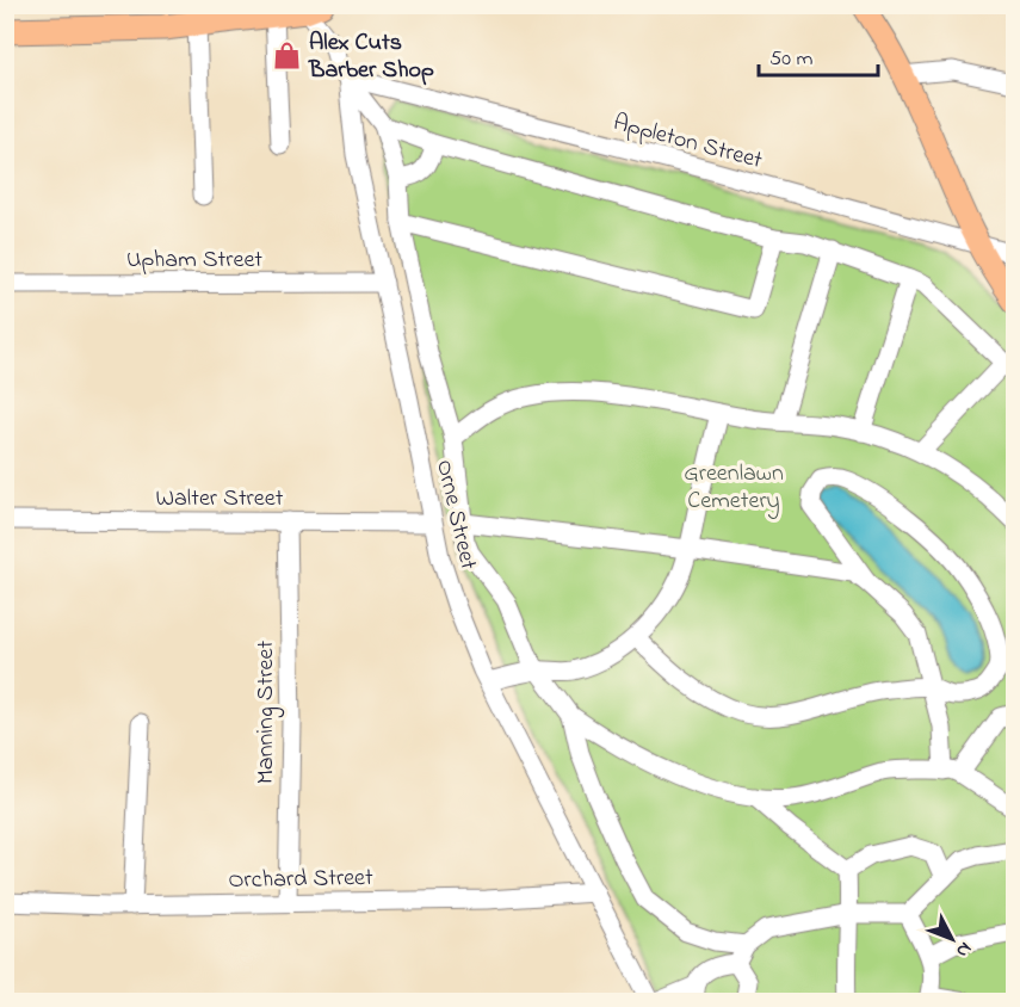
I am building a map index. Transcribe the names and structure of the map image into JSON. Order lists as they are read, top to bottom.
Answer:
{
  "streets": {
    "street": [
      "Appleton Street",
      "Upham Street",
      "Walter Street",
      "Orne Street",
      "Manning Street",
      "Orchard Street"
    ]
  },
  "crossings": [
    ["Appleton Street", "Orne Street"],
    ["Upham Street", "Orne Street"],
    ["Walter Street", "Orne Street"],
    ["Walter Street", "Manning Street"],
    ["Orne Street", "Orchard Street"],
    ["Manning Street", "Orchard Street"]
  ],
  "parks": ["Greenlawn Cemetery"],
  "places": {
    "shop": ["Alex Cuts Barber Shop"]
  },
  "scale_bar": "50 m",
  "north": "bottom right"
}
